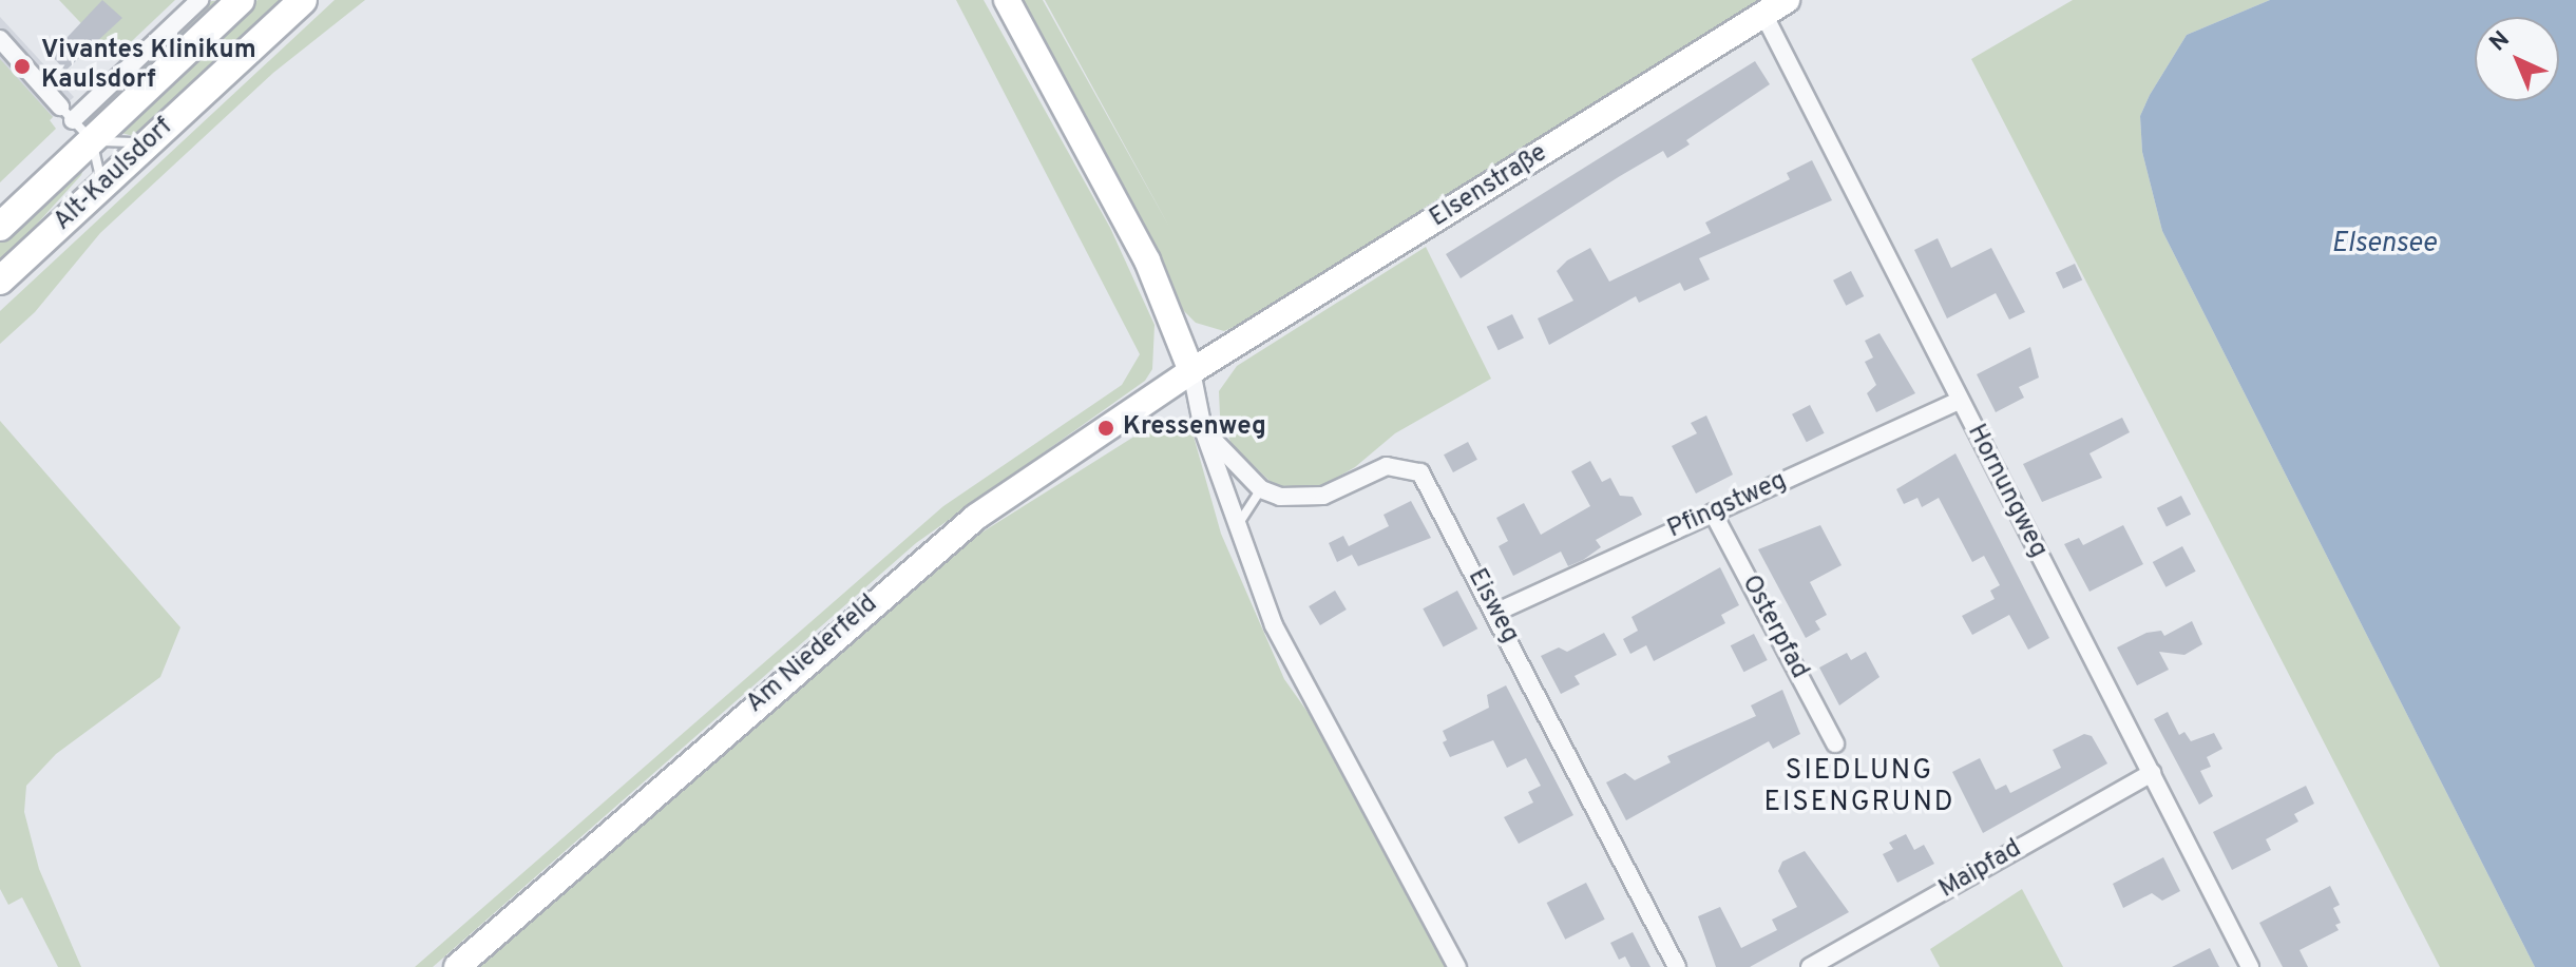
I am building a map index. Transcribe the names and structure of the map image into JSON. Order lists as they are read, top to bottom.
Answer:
{
  "streets": {
    "main road": ["Alt-Kaulsdorf"],
    "street": [
      "Elsenstraße",
      "Hornungweg",
      "Pfingstweg",
      "Eisweg",
      "Osterpfad",
      "Am Niederfeld",
      "Maipfad"
    ]
  },
  "crossings": [
    ["Elsenstraße", "Hornungweg"],
    ["Elsenstraße", "Am Niederfeld"],
    ["Hornungweg", "Pfingstweg"],
    ["Hornungweg", "Maipfad"],
    ["Pfingstweg", "Eisweg"],
    ["Pfingstweg", "Osterpfad"]
  ],
  "districts": ["SIEDLUNG EISENGRUND"],
  "water": ["Elsensee"],
  "places": ["Vivantes Klinikum Kaulsdorf", "Kressenweg"],
  "north": "top left"
}
